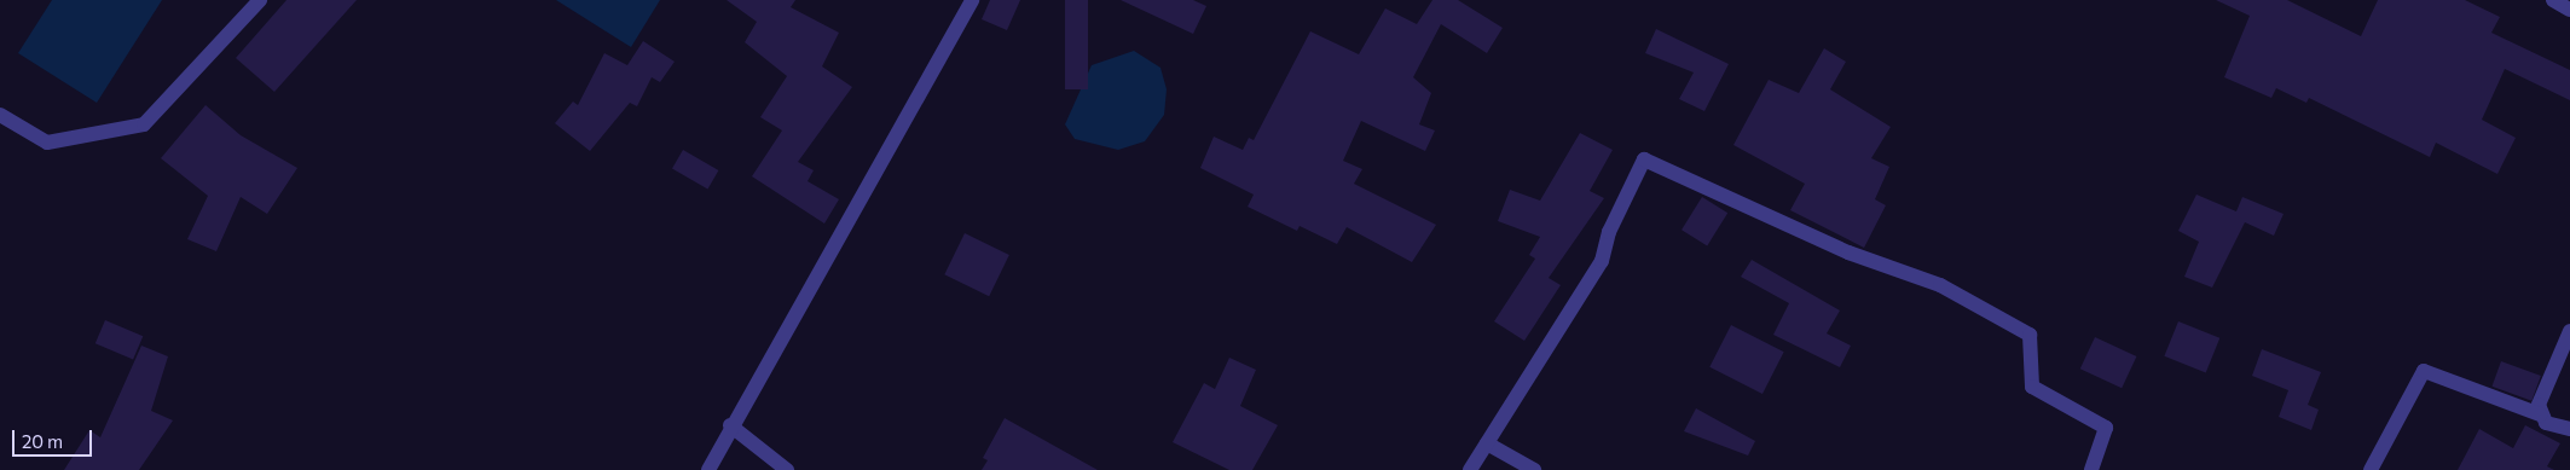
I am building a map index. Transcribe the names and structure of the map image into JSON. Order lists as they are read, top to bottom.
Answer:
{
  "scale_bar": "20 m"
}
